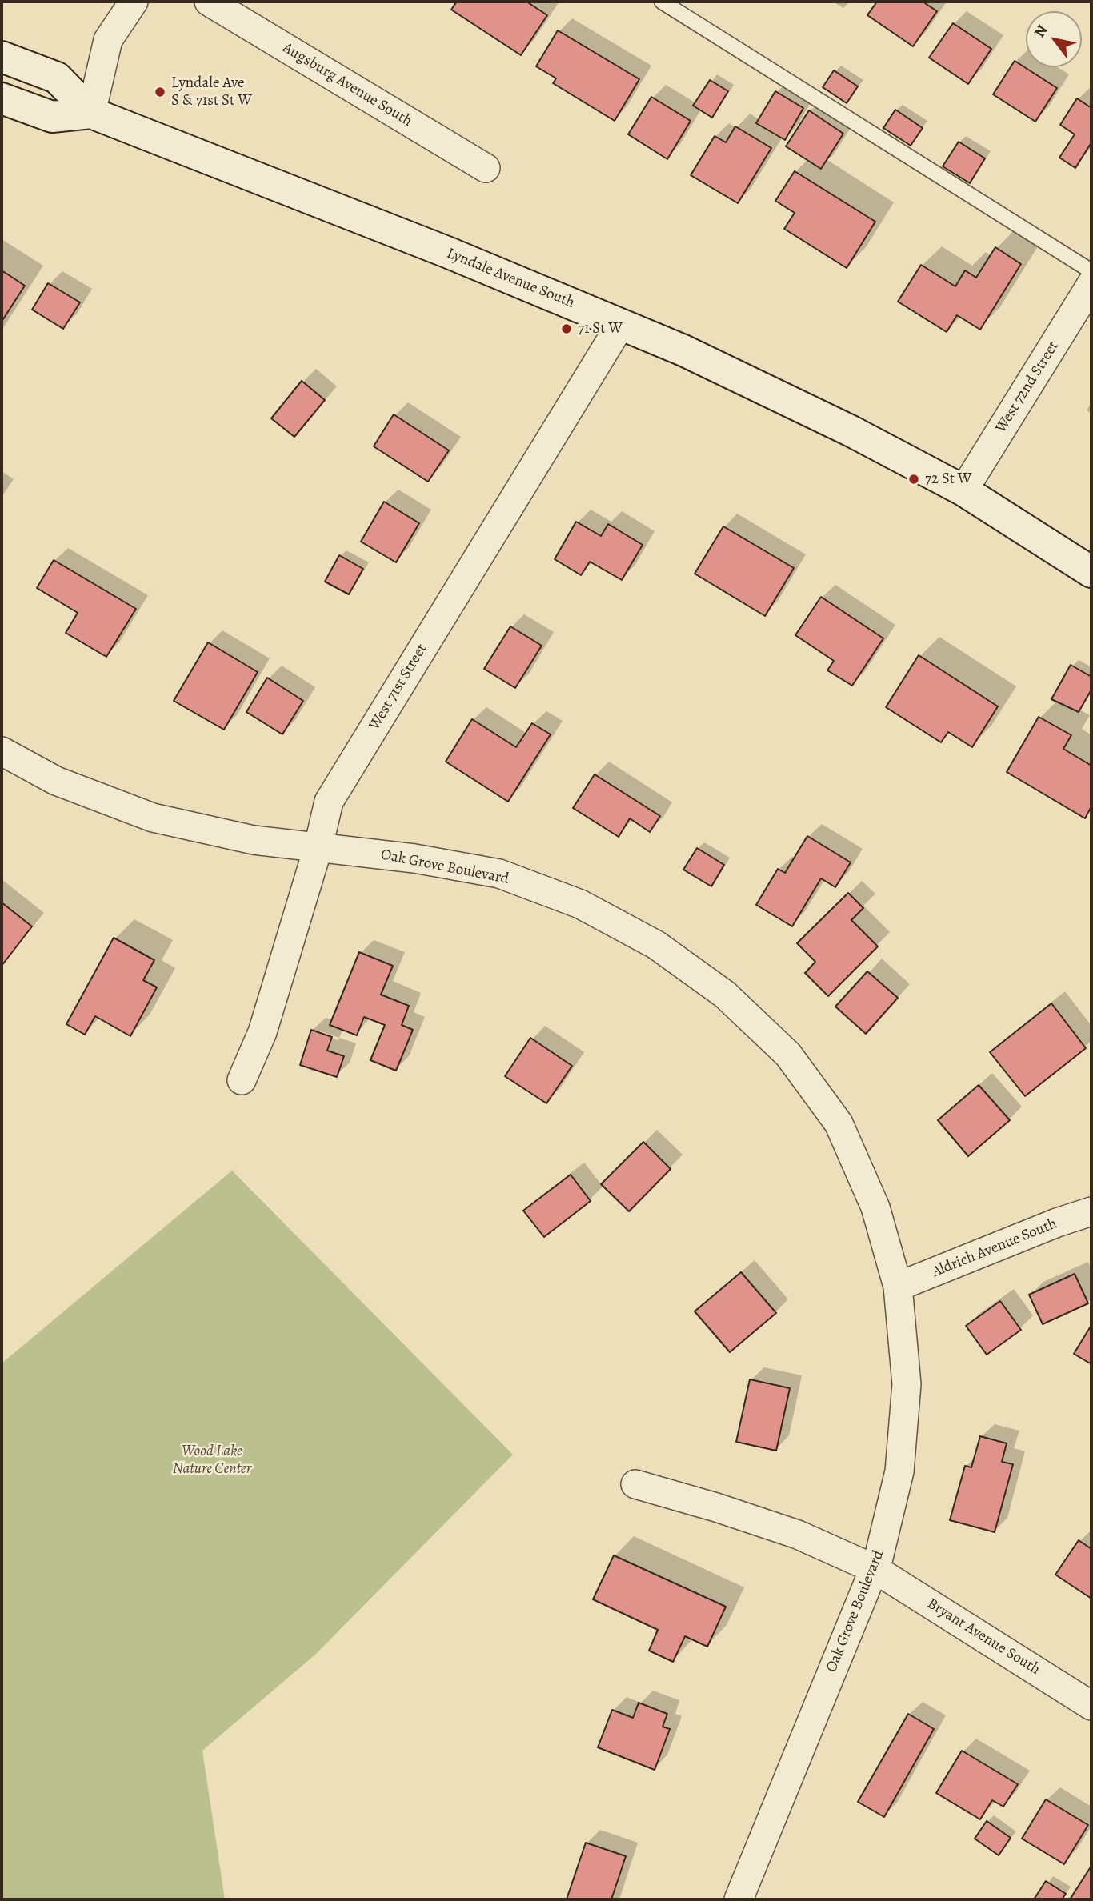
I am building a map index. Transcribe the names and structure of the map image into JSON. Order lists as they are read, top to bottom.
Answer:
{
  "streets": {
    "main road": ["Lyndale Avenue South"],
    "street": [
      "Augsburg Avenue South",
      "West 72nd Street",
      "West 71st Street",
      "Oak Grove Boulevard",
      "Aldrich Avenue South",
      "Bryant Avenue South"
    ]
  },
  "crossings": [
    ["Lyndale Avenue South", "West 72nd Street"],
    ["Lyndale Avenue South", "West 71st Street"],
    ["West 71st Street", "Oak Grove Boulevard"],
    ["Oak Grove Boulevard", "Aldrich Avenue South"],
    ["Oak Grove Boulevard", "Bryant Avenue South"]
  ],
  "parks": ["Wood Lake Nature Center"],
  "places": ["Lyndale Ave S & 71st St W", "71 St W", "72 St W"],
  "north": "top left"
}
